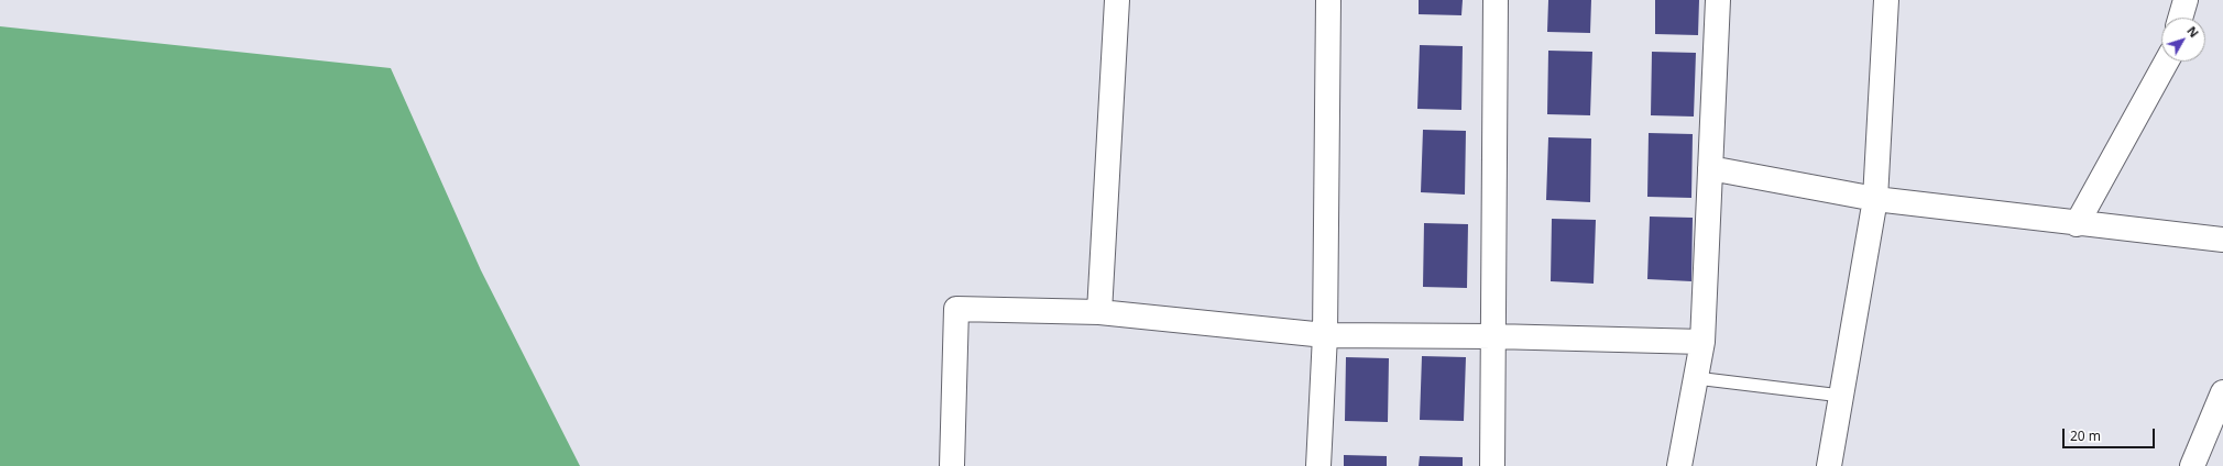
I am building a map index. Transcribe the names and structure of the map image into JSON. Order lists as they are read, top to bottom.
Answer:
{
  "scale_bar": "20 m",
  "north": "top right"
}
